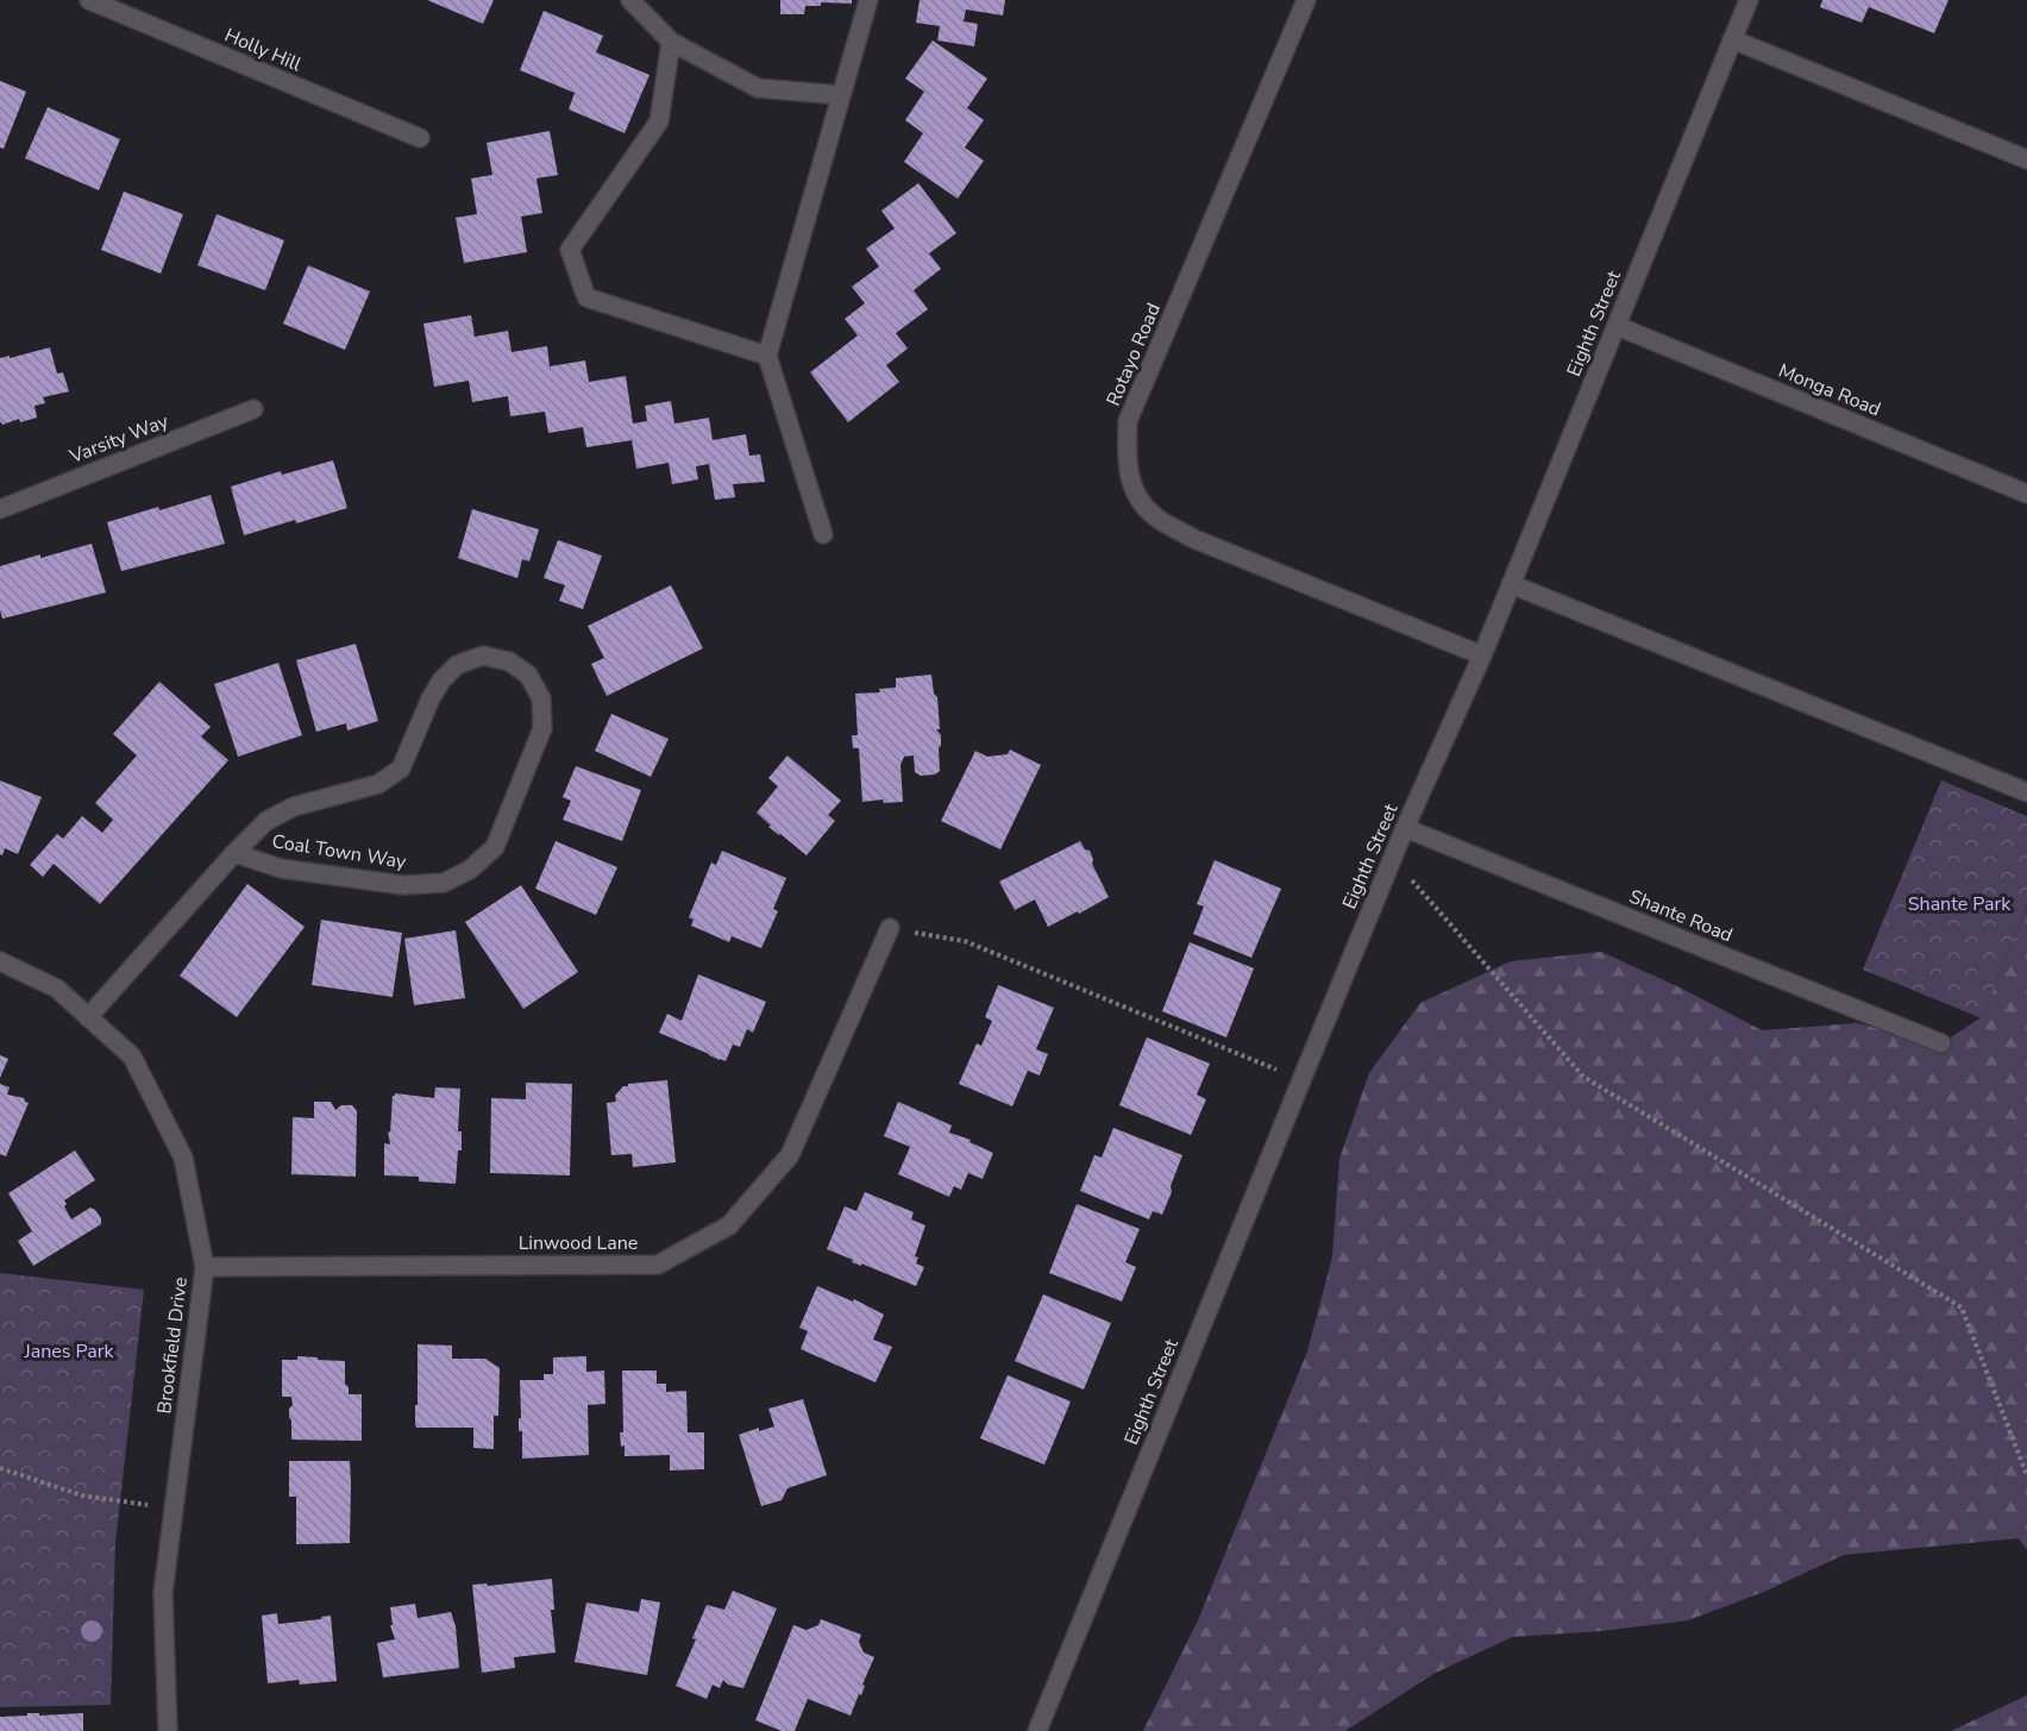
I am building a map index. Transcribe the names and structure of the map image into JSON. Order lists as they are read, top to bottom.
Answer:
{
  "streets": {
    "street": [
      "Holly Hill",
      "Eighth Street",
      "Rotayo Road",
      "Monga Road",
      "Varsity Way",
      "Coal Town Way",
      "Shante Road",
      "Linwood Lane",
      "Brookfield Drive"
    ]
  },
  "crossings": [
    ["Eighth Street", "Rotayo Road"],
    ["Eighth Street", "Monga Road"],
    ["Eighth Street", "Shante Road"],
    ["Coal Town Way", "Brookfield Drive"],
    ["Linwood Lane", "Brookfield Drive"]
  ],
  "parks": ["Shante Park", "Janes Park"]
}
